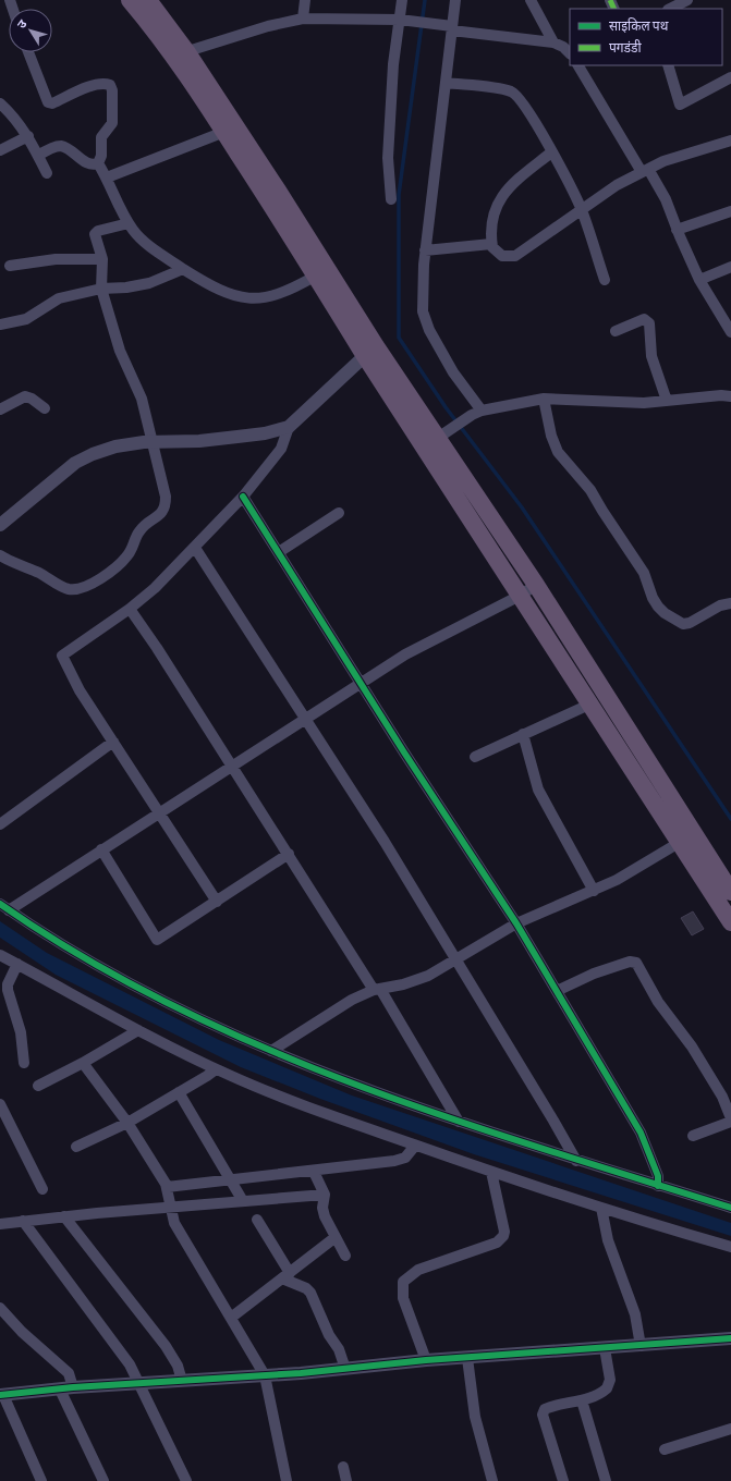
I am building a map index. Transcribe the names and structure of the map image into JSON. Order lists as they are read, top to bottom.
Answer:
{
  "legend": ["साइकिल पथ", "पगडंडी"],
  "north": "top left"
}
